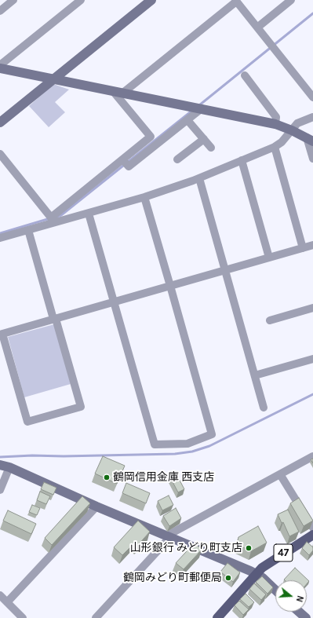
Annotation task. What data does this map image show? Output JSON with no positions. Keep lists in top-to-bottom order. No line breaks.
{"streets":{"main road":["47"]},"places":["鶴岡信用金庫 西支店","山形銀行 みどり町支店","鶴岡みどり町郵便局"],"north":"right"}
